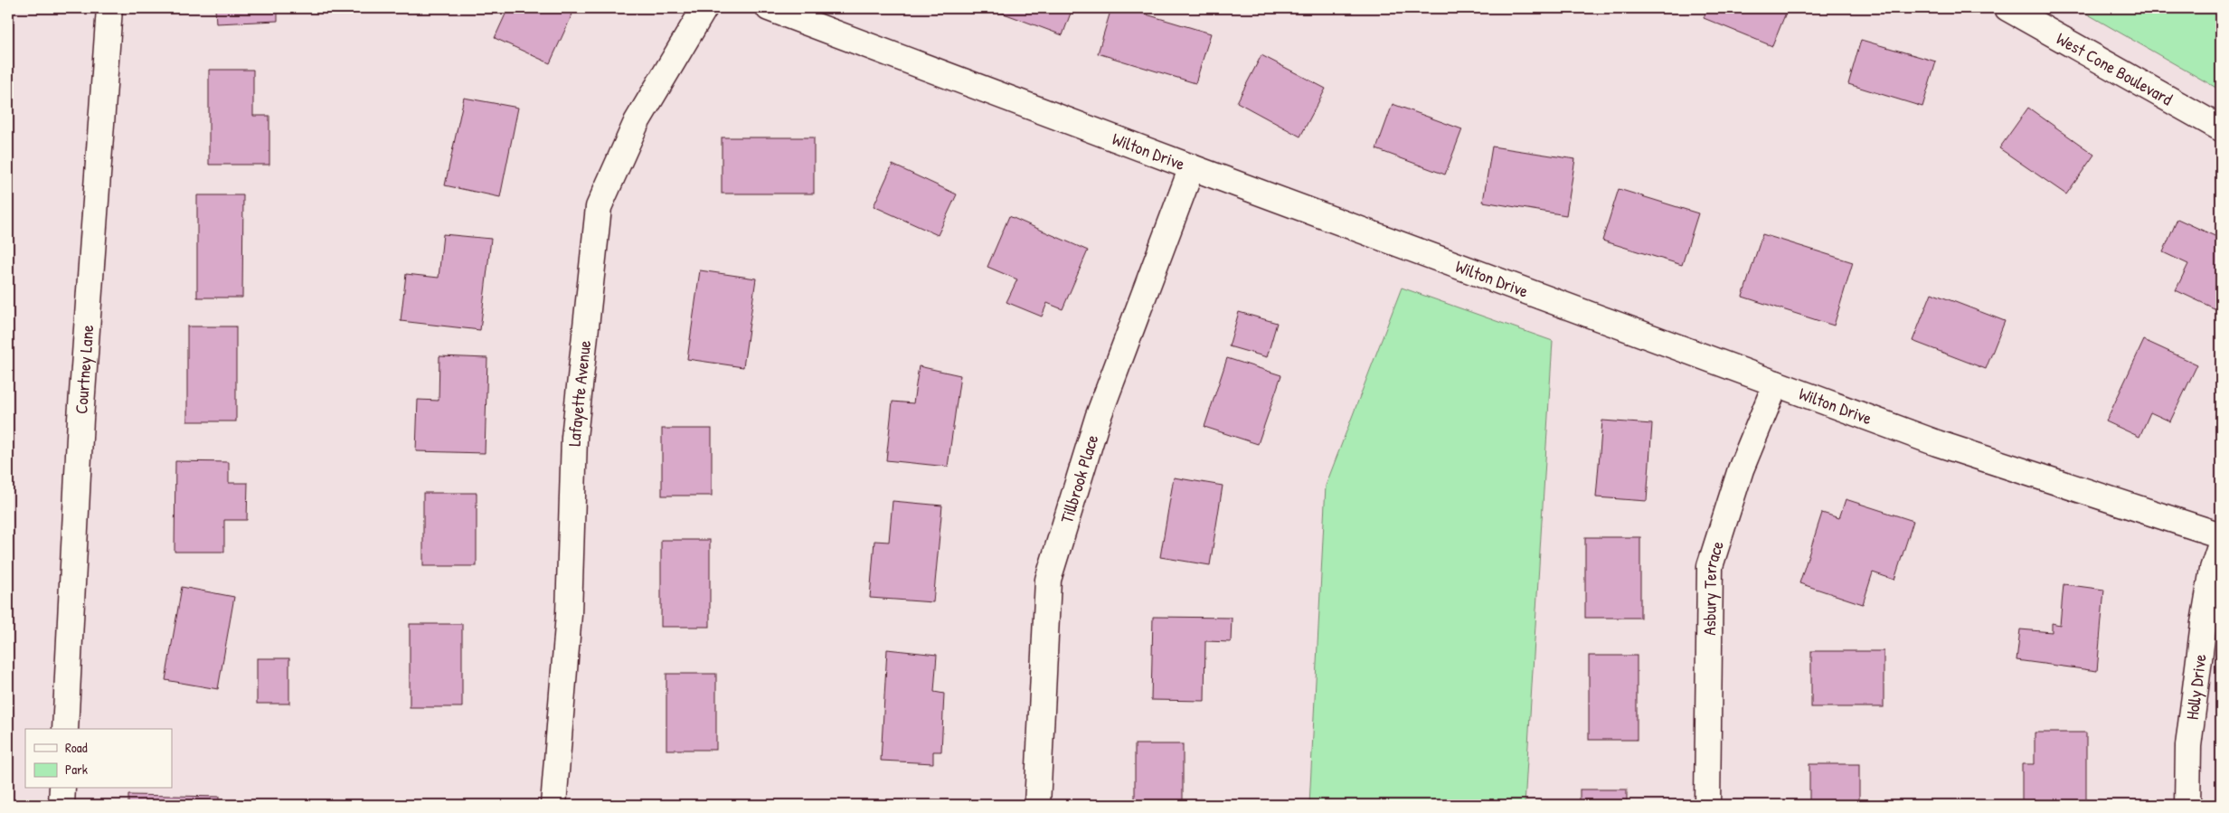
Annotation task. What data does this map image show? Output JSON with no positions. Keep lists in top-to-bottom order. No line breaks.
{"streets":{"street":["West Cone Boulevard","Wilton Drive","Courtney Lane","Lafayette Avenue","Tillbrook Place","Asbury Terrace","Holly Drive"]},"crossings":[["Wilton Drive","Tillbrook Place"],["Wilton Drive","Asbury Terrace"]],"legend":["Road","Park"]}
